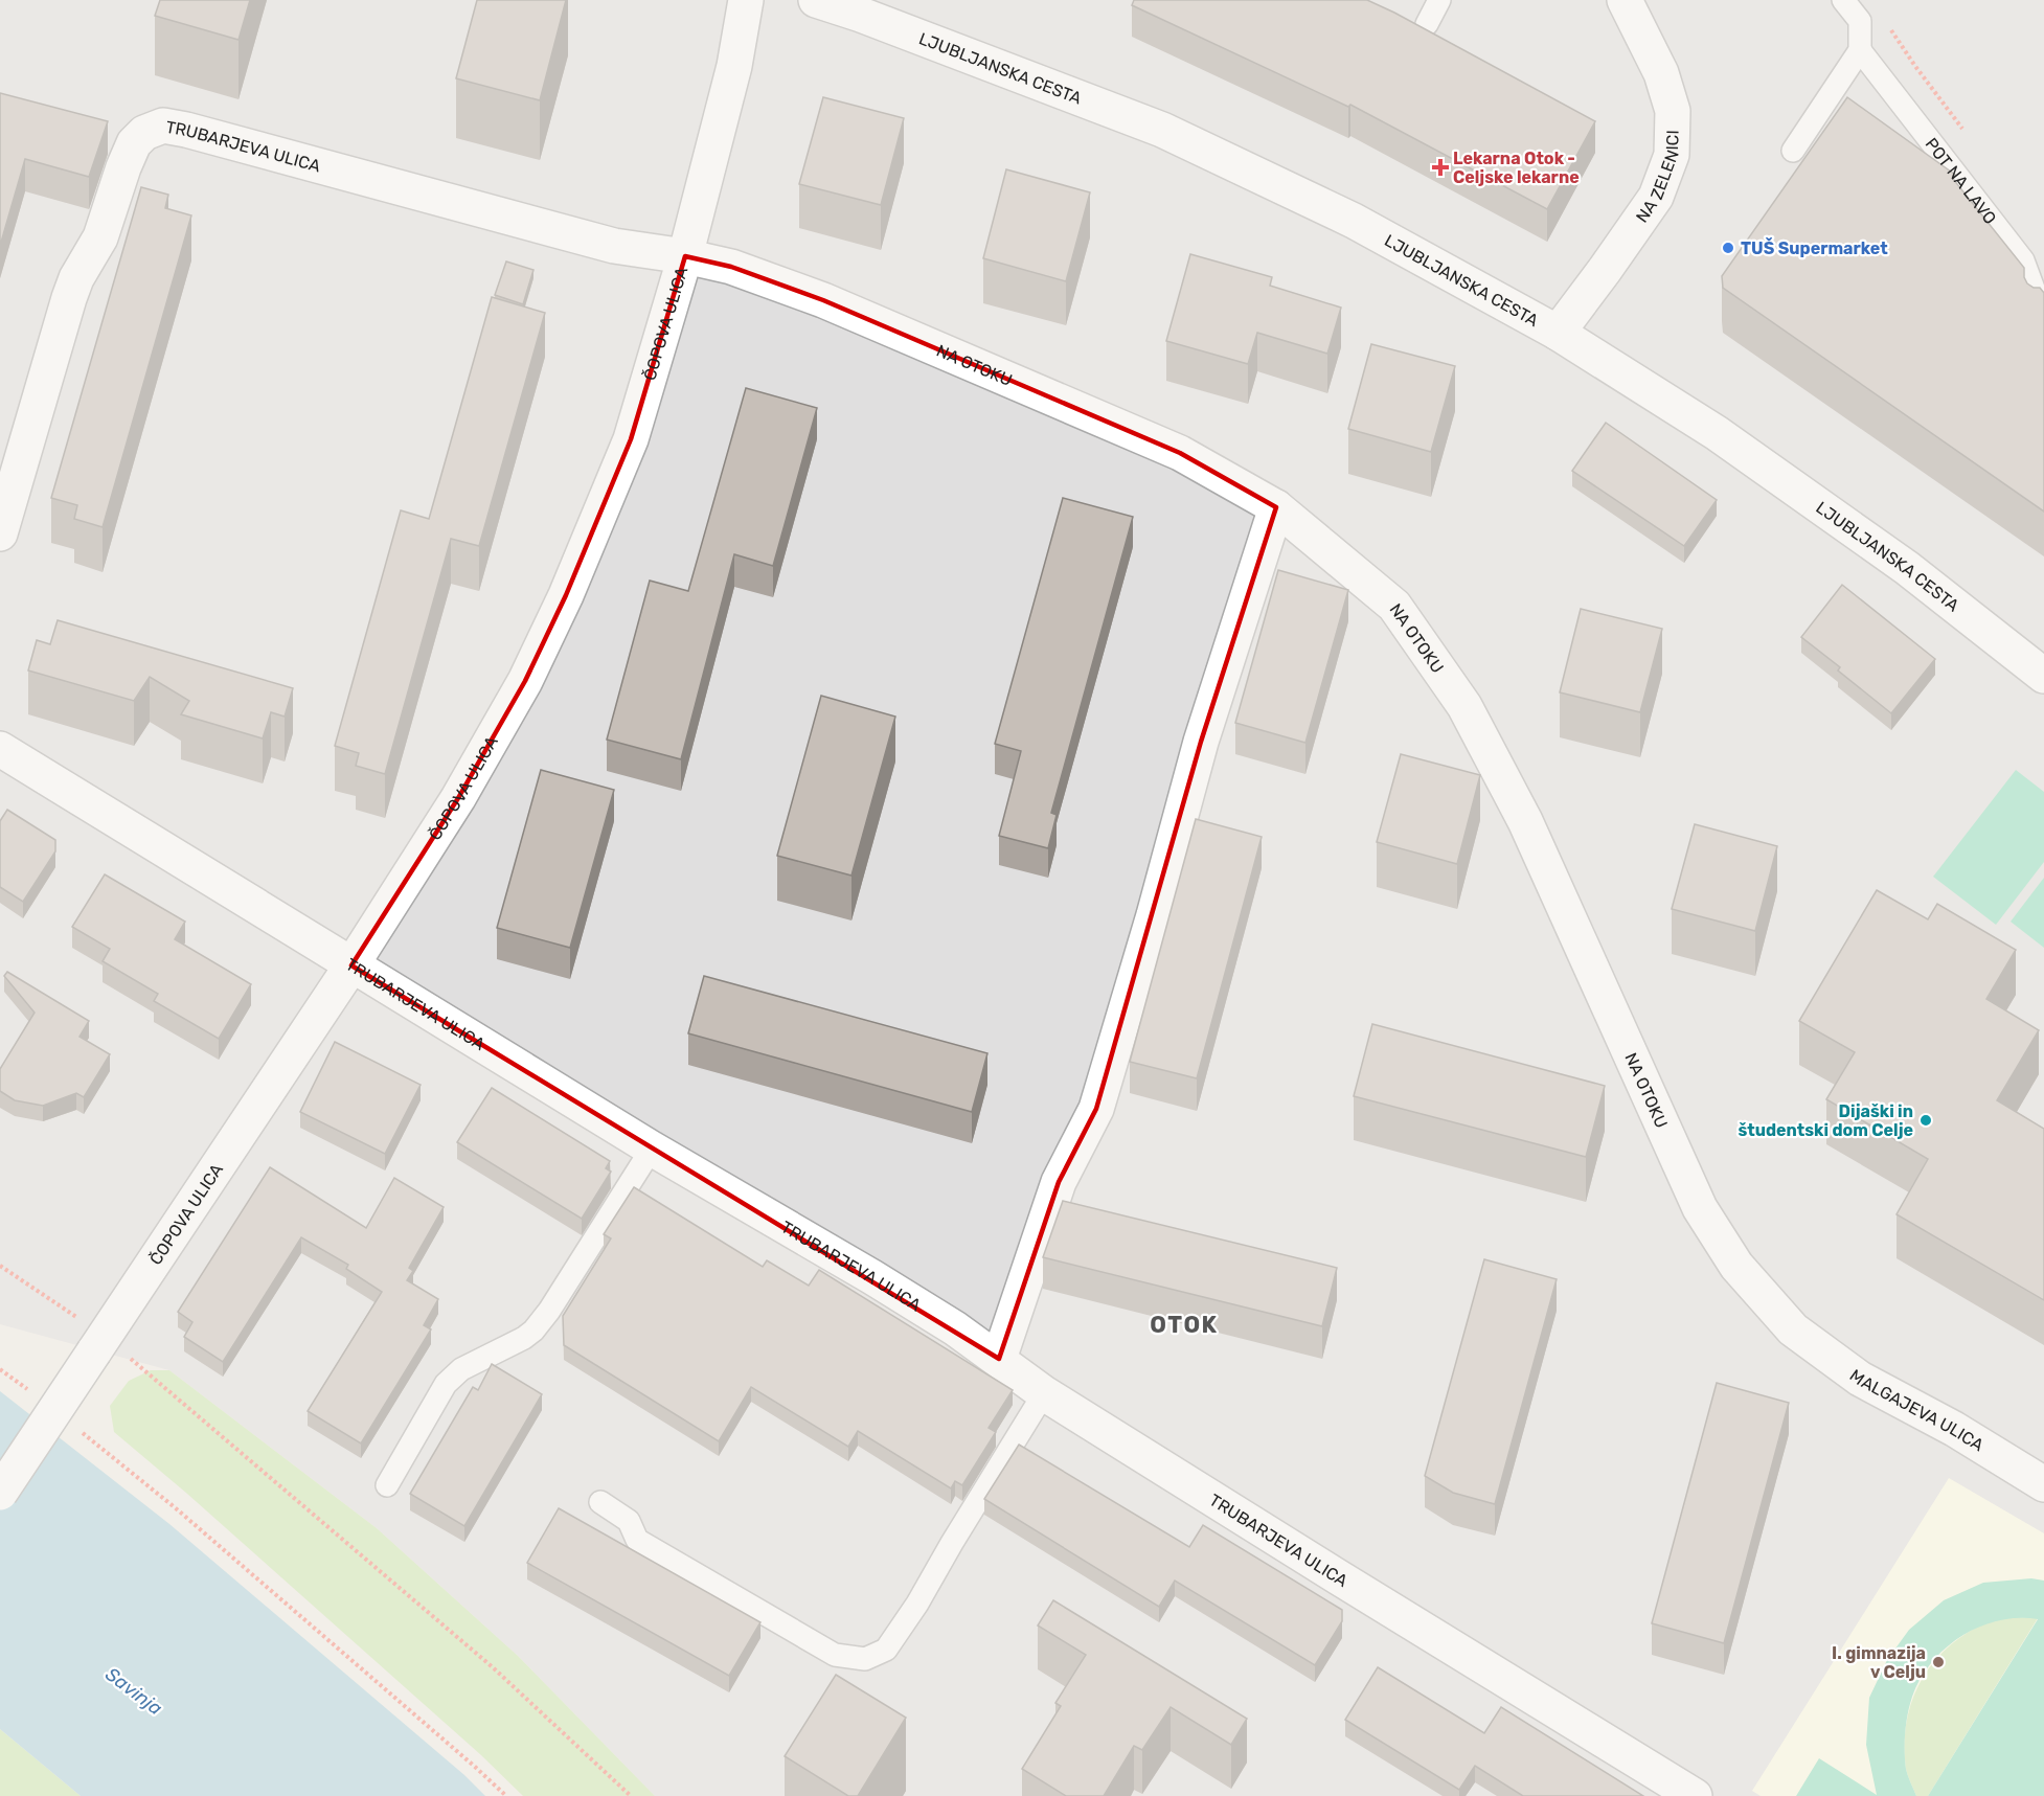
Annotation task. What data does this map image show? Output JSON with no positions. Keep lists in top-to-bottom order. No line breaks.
{"streets":{"street":["LJUBLJANSKA CESTA","TRUBARJEVA ULICA","NA ZELENICI","ČOPOVA ULICA","NA OTOKU","MALGAJEVA ULICA"],"lane":["POT NA LAVO"]},"crossings":[["LJUBLJANSKA CESTA","NA ZELENICI"],["TRUBARJEVA ULICA","ČOPOVA ULICA"],["TRUBARJEVA ULICA","NA OTOKU"],["NA OTOKU","MALGAJEVA ULICA"]],"districts":["OTOK"],"water":["Savinja"],"places":{"health":["Lekarna Otok - Celjske lekarne"],"other":["TUŠ Supermarket","Dijaški in študentski dom Celje","I. gimnazija v Celju"]}}
